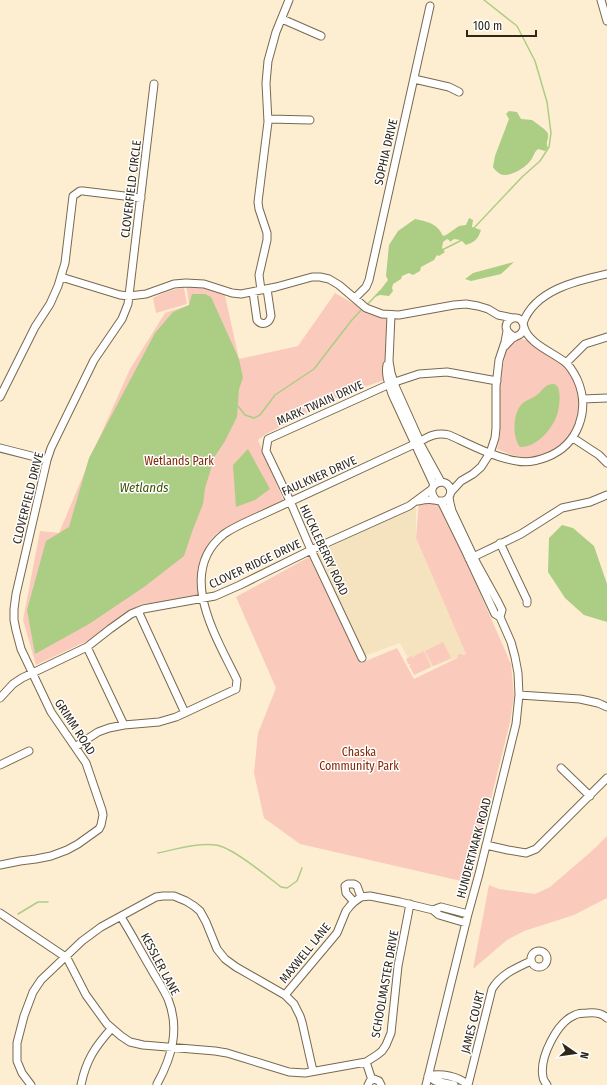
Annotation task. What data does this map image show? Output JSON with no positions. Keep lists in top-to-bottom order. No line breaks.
{"streets":{"street":["SOPHIA DRIVE","CLOVERFIELD CIRCLE","MARK TWAIN DRIVE","FAULKNER DRIVE","CLOVERFIELD DRIVE","HUCKLEBERRY ROAD","CLOVER RIDGE DRIVE","GRIMM ROAD","HUNDERTMARK ROAD","MAXWELL LANE","KESSLER LANE","SCHOOLMASTER DRIVE","JAMES COURT"]},"crossings":[["CLOVERFIELD CIRCLE","CLOVERFIELD DRIVE"],["MARK TWAIN DRIVE","FAULKNER DRIVE"],["MARK TWAIN DRIVE","HUCKLEBERRY ROAD"],["FAULKNER DRIVE","HUCKLEBERRY ROAD"],["FAULKNER DRIVE","CLOVER RIDGE DRIVE"],["CLOVERFIELD DRIVE","CLOVER RIDGE DRIVE"],["CLOVERFIELD DRIVE","GRIMM ROAD"],["HUCKLEBERRY ROAD","CLOVER RIDGE DRIVE"],["CLOVER RIDGE DRIVE","GRIMM ROAD"],["KESSLER LANE","SCHOOLMASTER DRIVE"]],"water":["Wetlands"],"parks":["Wetlands Park","Chaska Community Park"],"scale_bar":"100 m","north":"right"}
